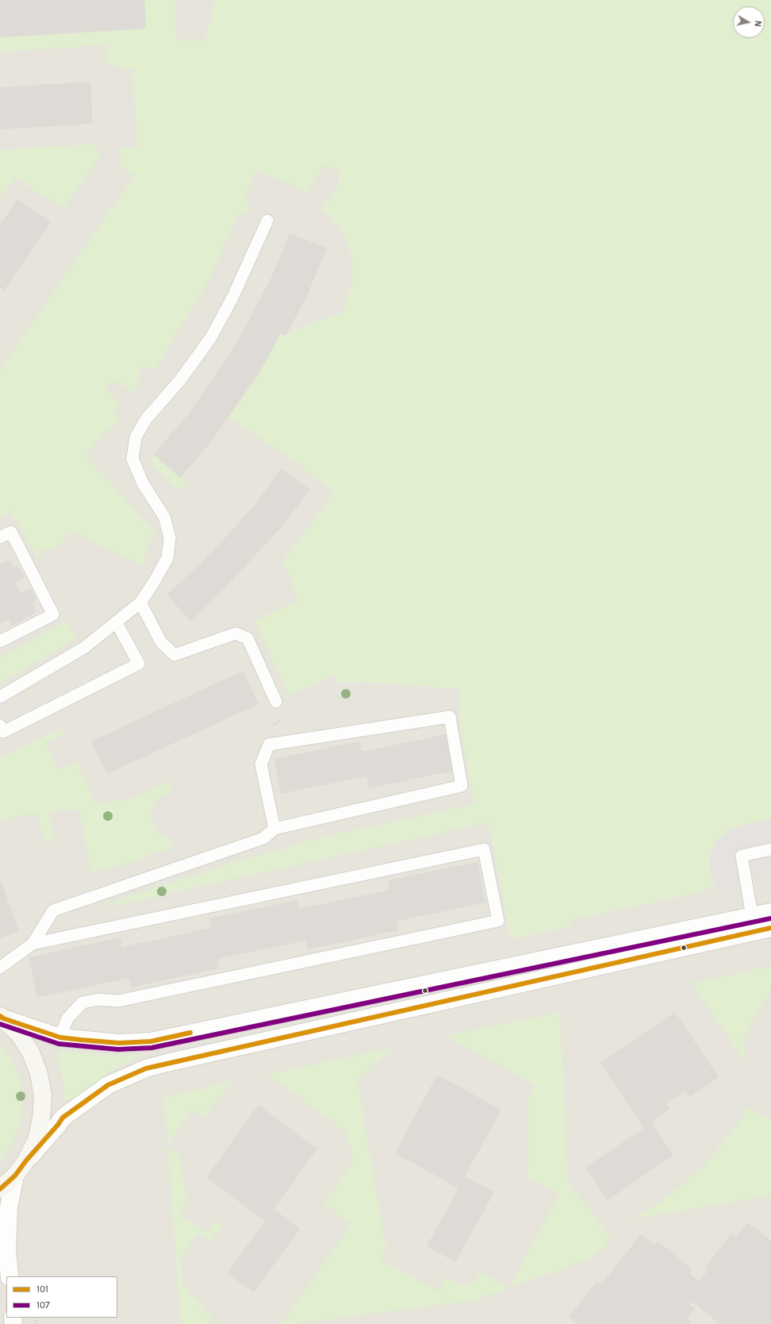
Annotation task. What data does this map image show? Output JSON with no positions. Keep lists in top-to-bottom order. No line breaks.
{"lines":["transit line 107","transit line 101"],"legend":["101","107"],"north":"right"}
